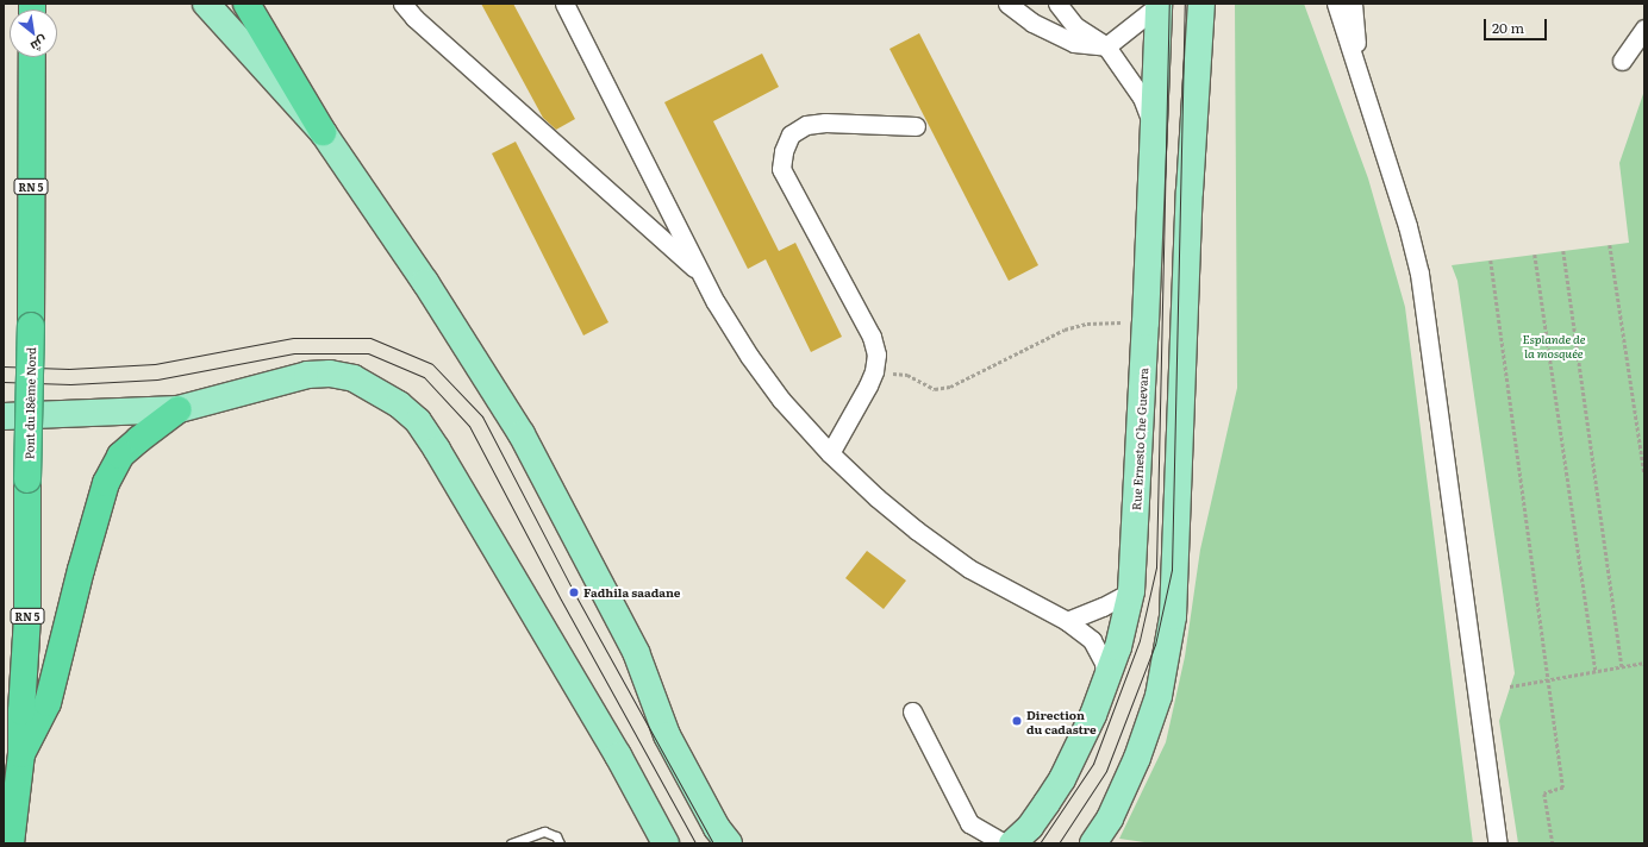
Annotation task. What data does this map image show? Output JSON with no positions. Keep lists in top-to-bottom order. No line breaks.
{"streets":{"highway":["RN 5","Pont du 18ème Nord"],"main road":["Rue Ernesto Che Guevara"]},"crossings":[["RN 5","Pont du 18ème Nord"]],"parks":["Esplande de la mosquée"],"places":["Fadhila saadane","Direction du cadastre"],"scale_bar":"20 m","north":"bottom right"}
